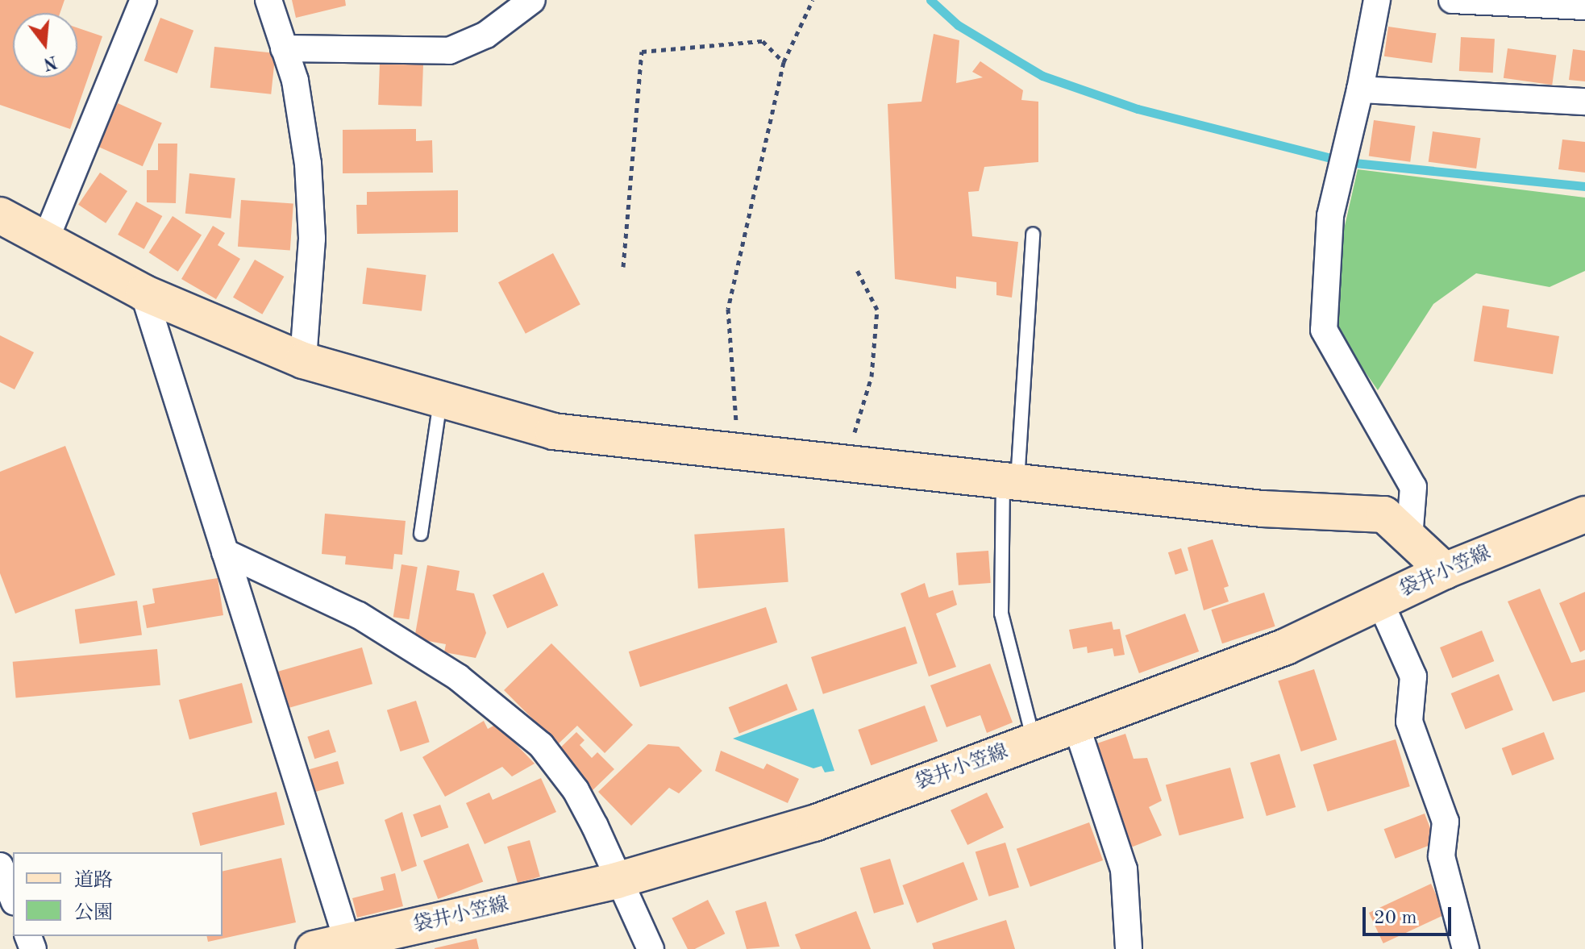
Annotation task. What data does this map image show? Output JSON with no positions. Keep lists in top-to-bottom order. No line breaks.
{"streets":{"street":["袋井小笠線"]},"legend":["道路","公園"],"scale_bar":"20 m","north":"bottom"}
